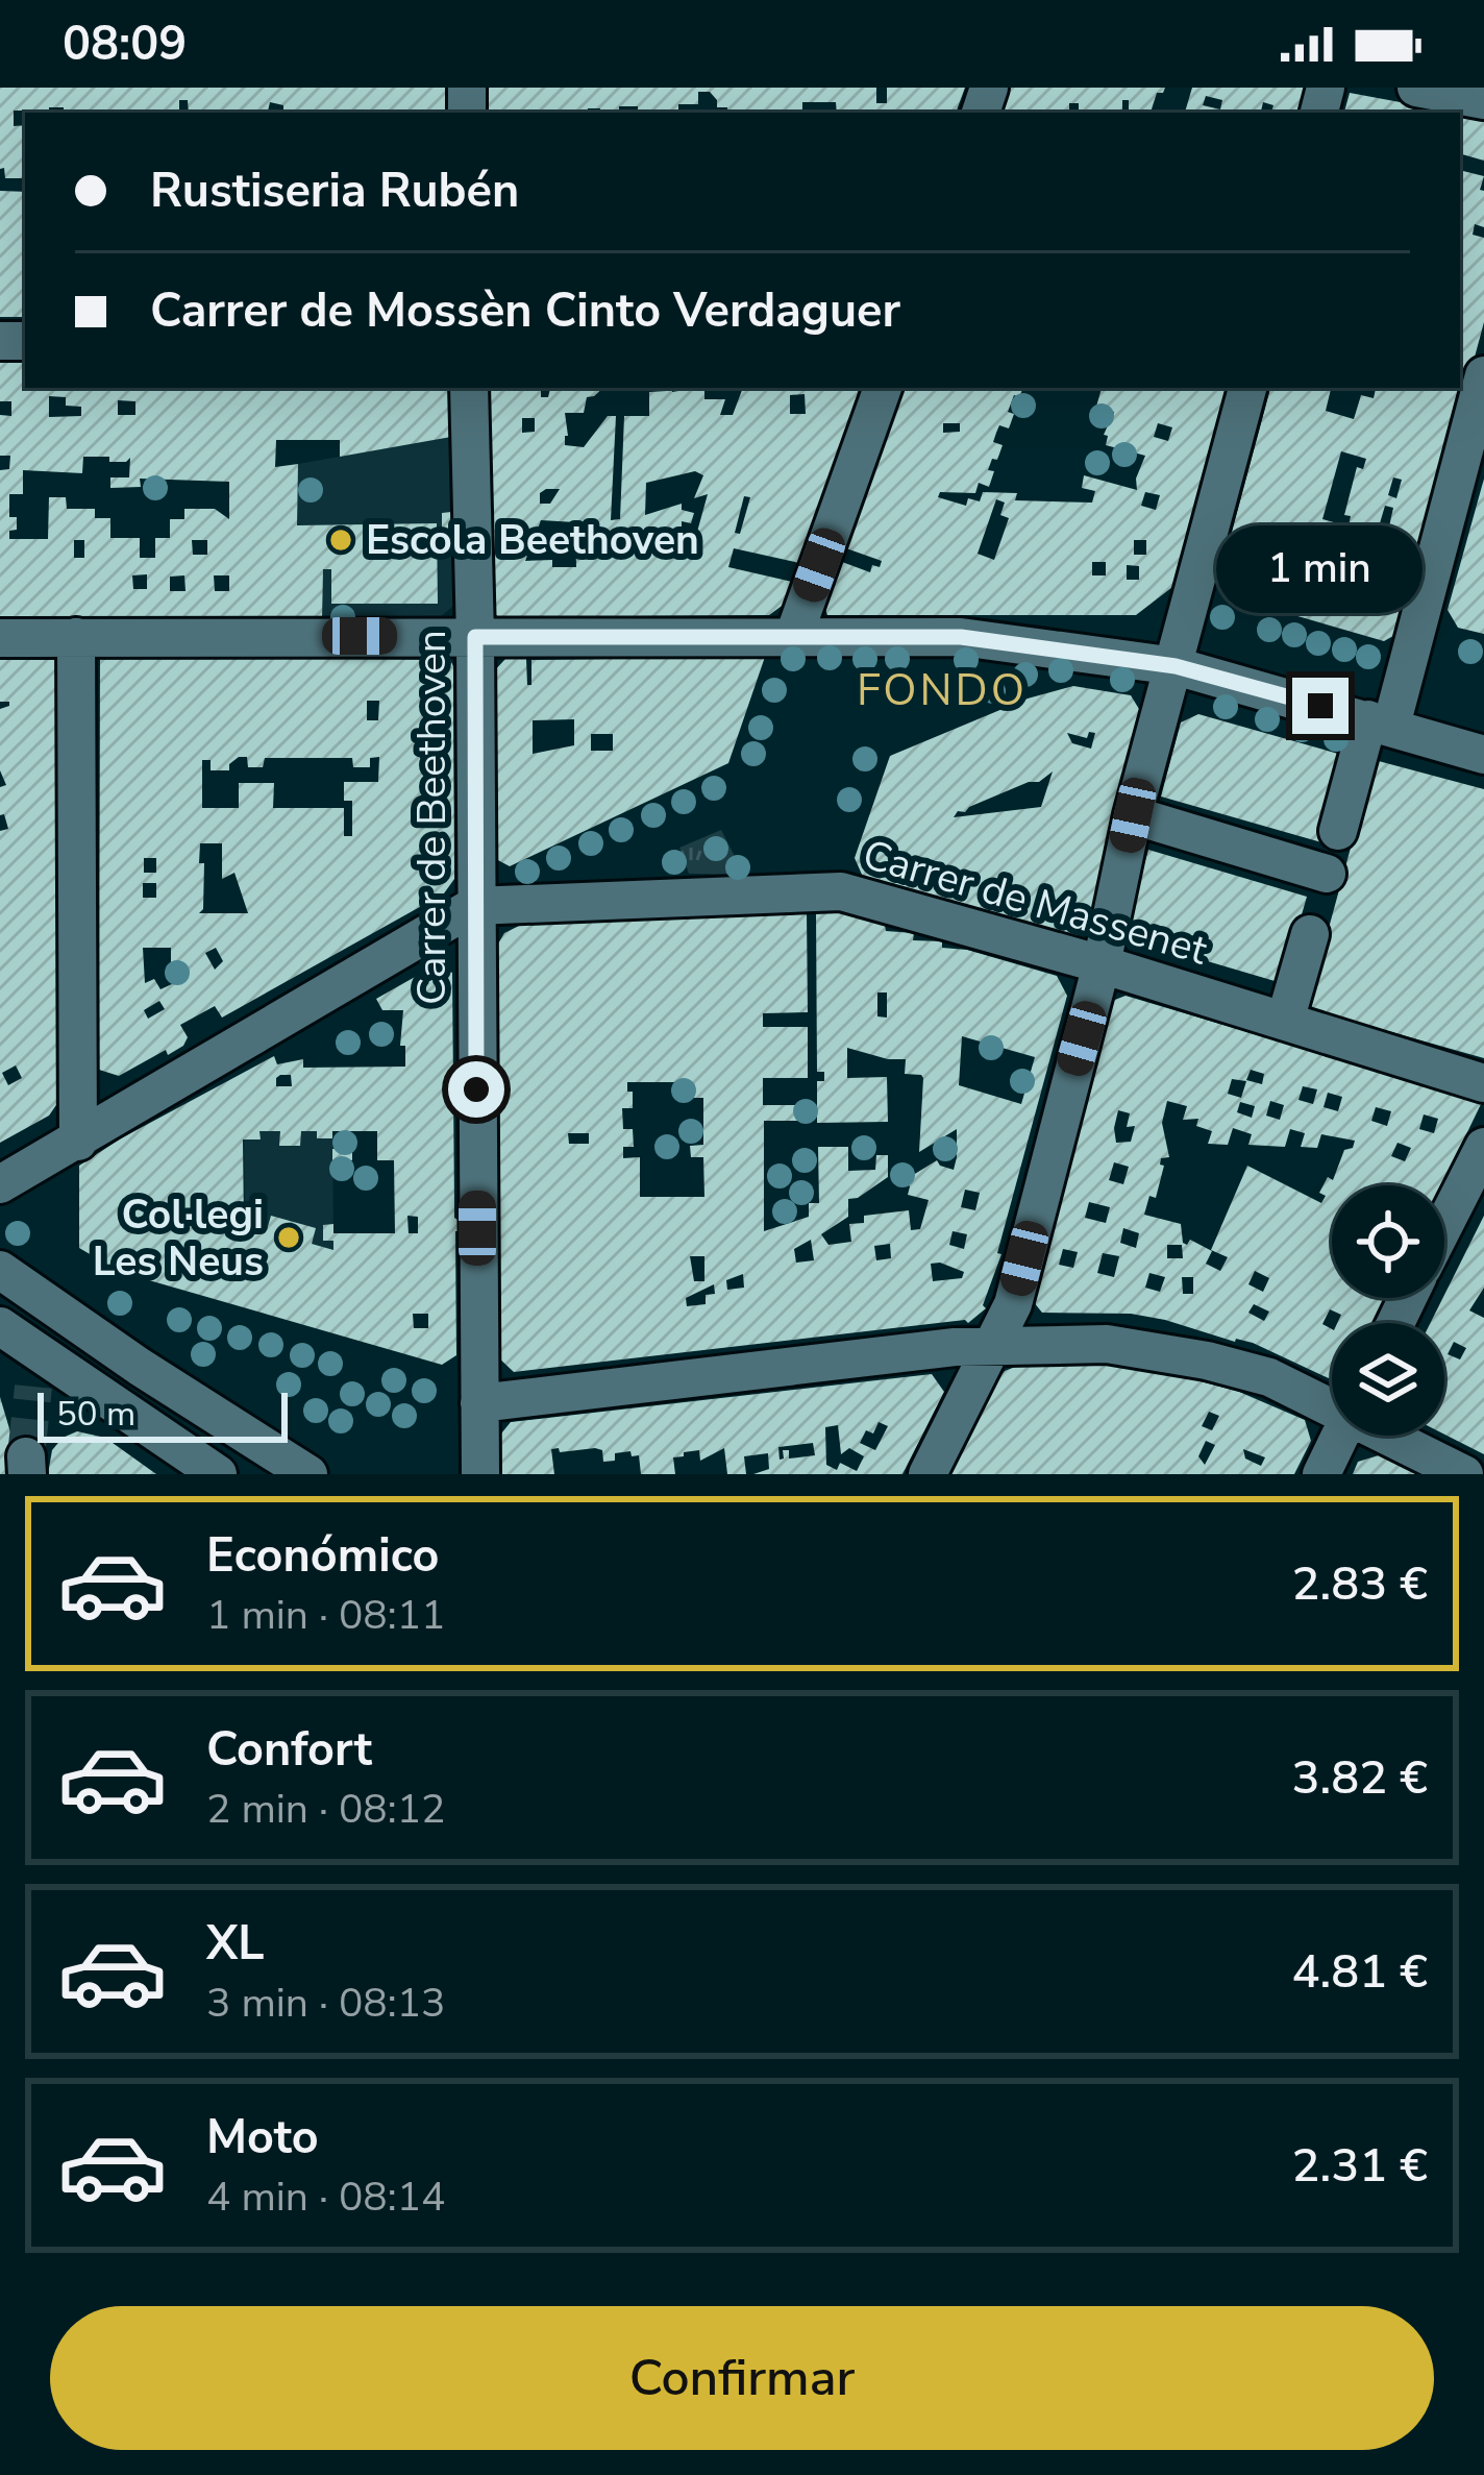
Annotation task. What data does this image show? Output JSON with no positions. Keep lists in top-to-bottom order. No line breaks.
{"streets":{"street":["Carrer de Beethoven","Carrer de Massenet"]},"crossings":[["Carrer de Beethoven","Carrer de Massenet"]],"districts":["FONDO"],"places":["Escola Beethoven","Col·legi Les Neus"],"scale_bar":"50 m","page":{"status":"08:09","banner":["Rustiseria Rubén","Carrer de Mossèn Cinto Verdaguer"],"bubble":"1 min","scale":"50 m","list":[{"name":"Económico","note":"1 min · 08:11","value":"2.83 €"},{"name":"Confort","note":"2 min · 08:12","value":"3.82 €"},{"name":"XL","note":"3 min · 08:13","value":"4.81 €"},{"name":"Moto","note":"4 min · 08:14","value":"2.31 €"}],"buttons":"Confirmar"}}
